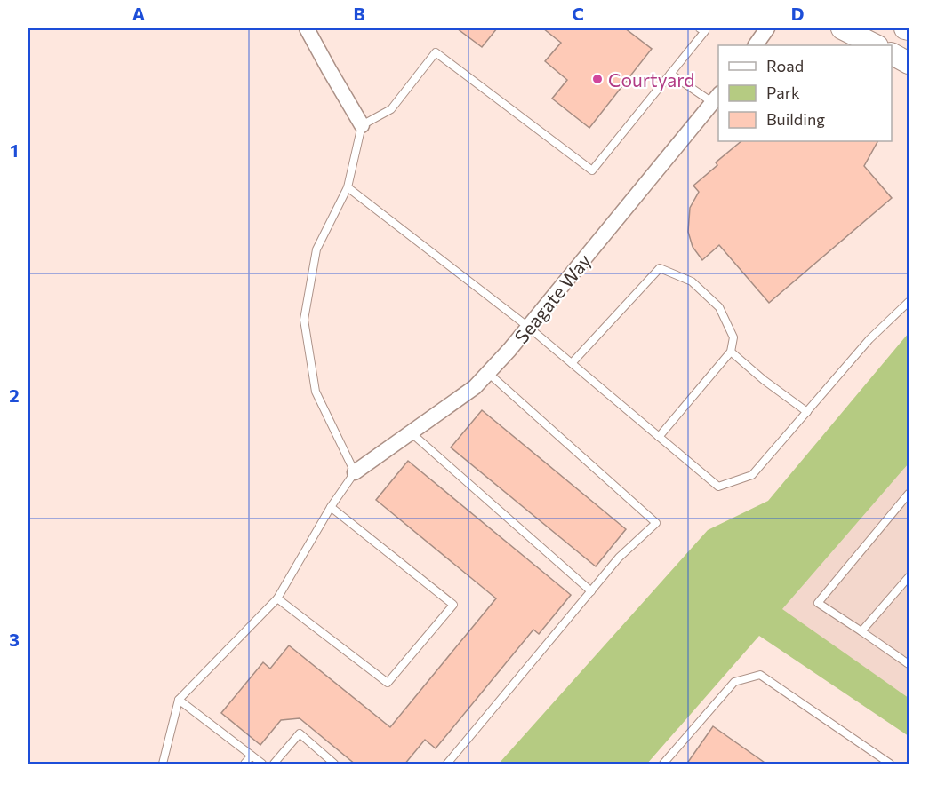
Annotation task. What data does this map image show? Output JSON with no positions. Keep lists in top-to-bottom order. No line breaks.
{"streets":{"street":["Seagate Way"]},"places":["Courtyard"],"legend":["Road","Park","Building"],"grid":{"columns":["A","B","C","D"],"rows":["1","2","3"]}}
